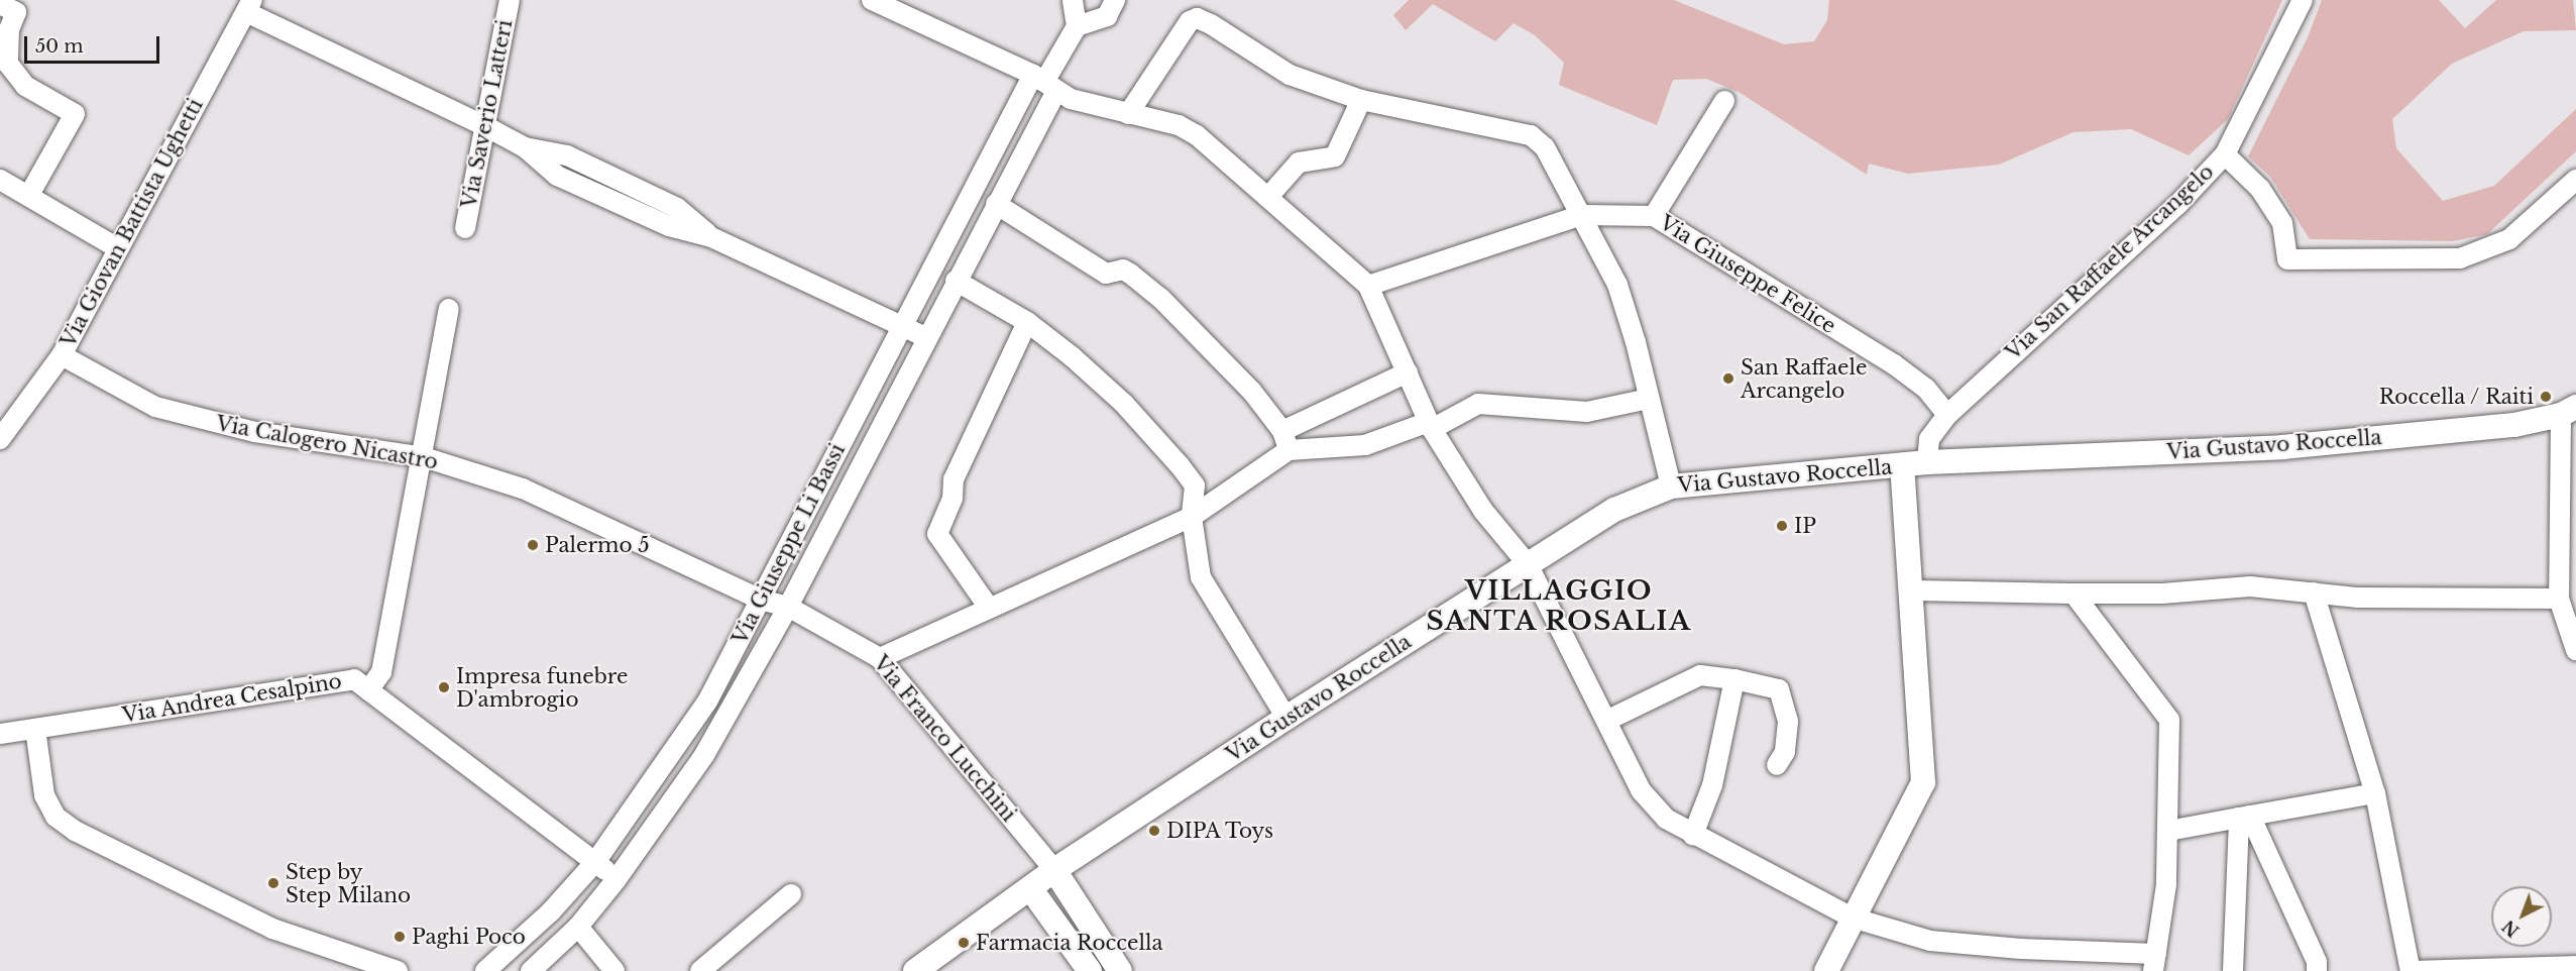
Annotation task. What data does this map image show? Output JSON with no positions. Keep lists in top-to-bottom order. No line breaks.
{"streets":{"street":["Via Saverio Latteri","Via Giovan Battista Ughetti","Via San Raffaele Arcangelo","Via Giuseppe Felice","Via Calogero Nicastro","Via Gustavo Roccella","Via Giuseppe Li Bassi","Via Andrea Cesalpino","Via Franco Lucchini"]},"crossings":[["Via Giovan Battista Ughetti","Via Calogero Nicastro"],["Via San Raffaele Arcangelo","Via Giuseppe Felice"],["Via Calogero Nicastro","Via Giuseppe Li Bassi"],["Via Calogero Nicastro","Via Franco Lucchini"],["Via Gustavo Roccella","Via Franco Lucchini"],["Via Giuseppe Li Bassi","Via Andrea Cesalpino"],["Via Giuseppe Li Bassi","Via Franco Lucchini"]],"districts":["VILLAGGIO SANTA ROSALIA"],"places":["San Raffaele Arcangelo","Roccella / Raiti","IP","Palermo 5","Impresa funebre D'ambrogio","DIPA Toys","Step by Step Milano","Paghi Poco","Farmacia Roccella"],"scale_bar":"50 m","north":"bottom left"}
